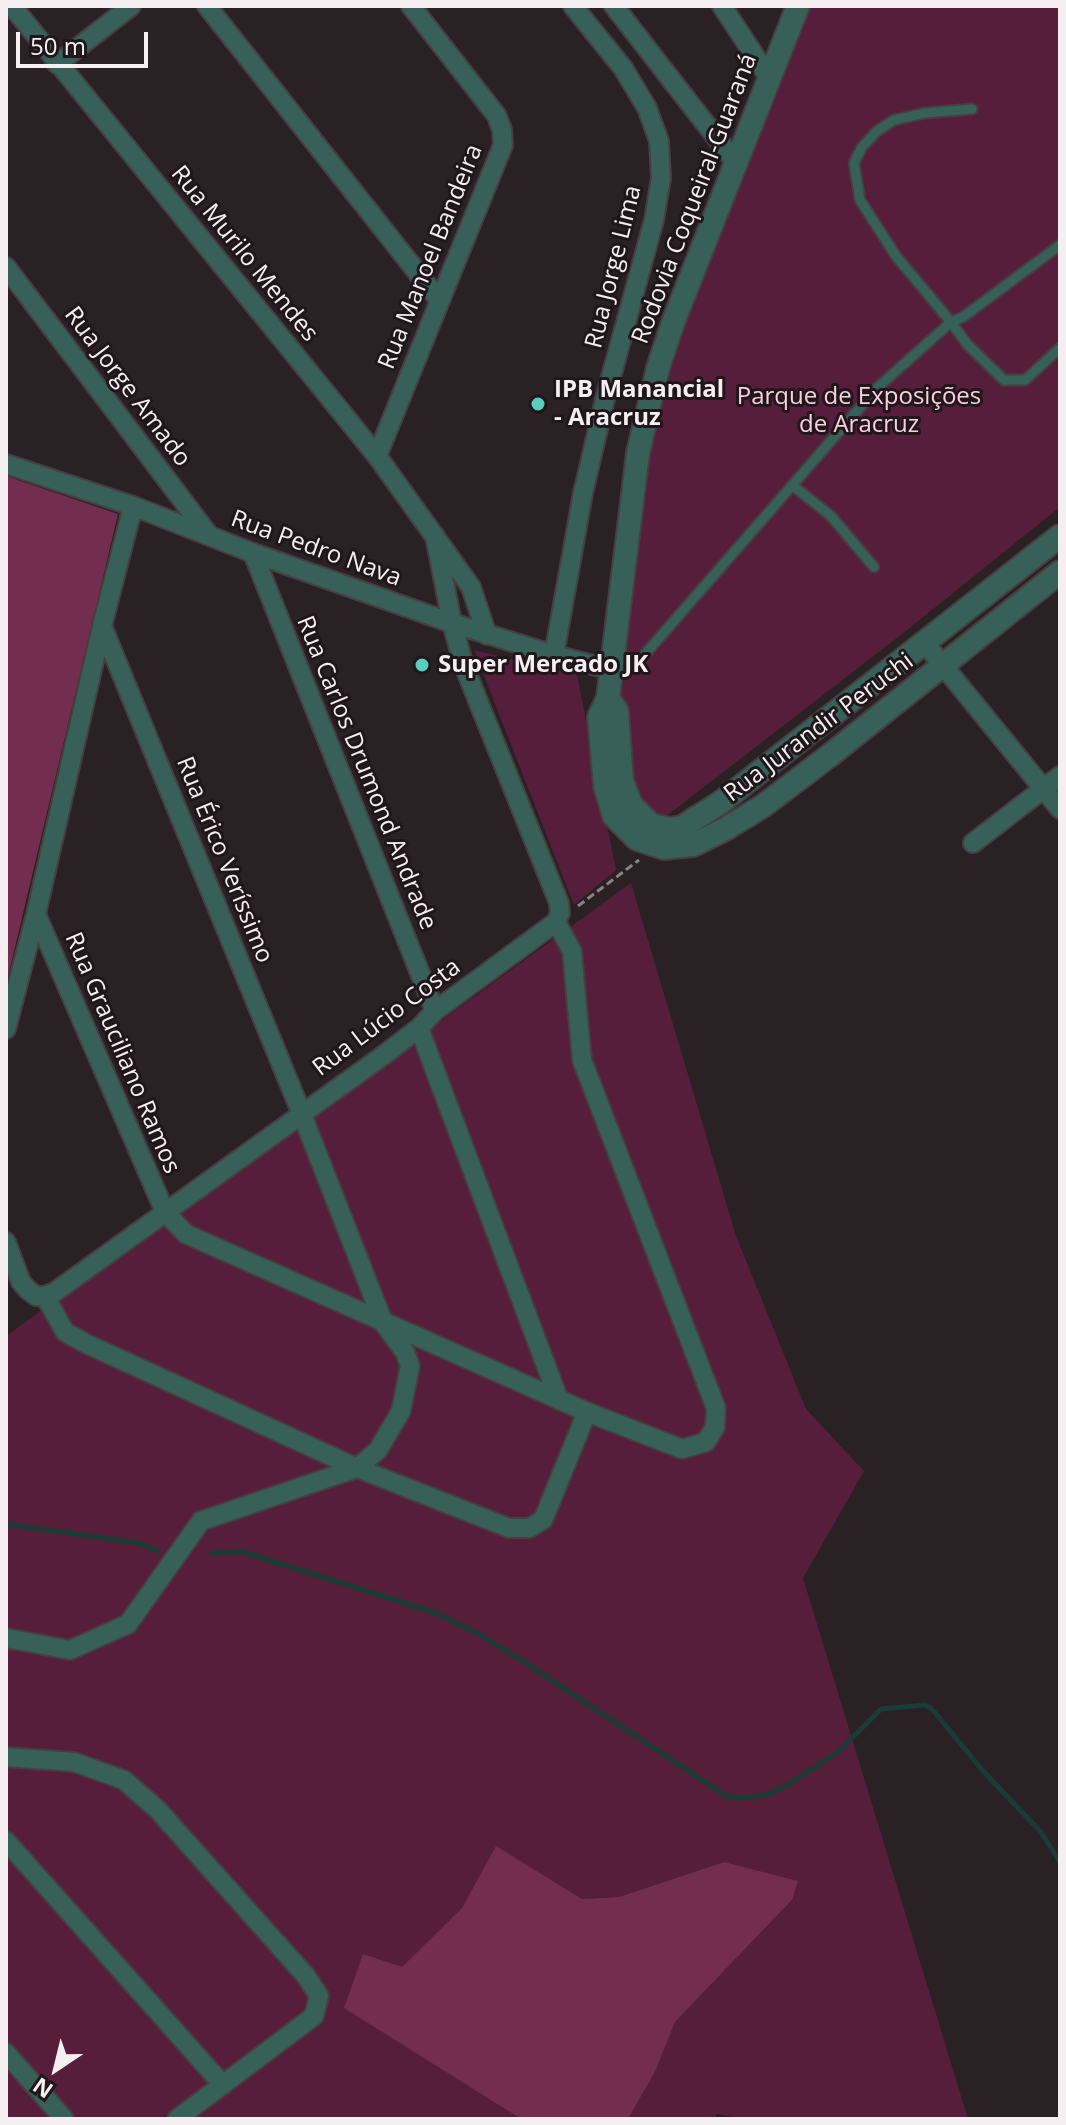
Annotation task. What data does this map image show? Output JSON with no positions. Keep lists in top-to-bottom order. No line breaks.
{"streets":{"street":["Rodovia Coqueiral-Guaraná","Rua Murilo Mendes","Rua Manoel Bandeira","Rua Jorge Lima","Rua Jorge Amado","Rua Pedro Nava","Rua Jurandir Peruchi","Rua Carlos Drumond Andrade","Rua Érico Veríssimo","Rua Lúcio Costa","Rua Grauciliano Ramos"]},"crossings":[["Rodovia Coqueiral-Guaraná","Rua Pedro Nava"],["Rodovia Coqueiral-Guaraná","Rua Jurandir Peruchi"],["Rua Murilo Mendes","Rua Manoel Bandeira"],["Rua Murilo Mendes","Rua Pedro Nava"],["Rua Jorge Lima","Rua Pedro Nava"],["Rua Jorge Amado","Rua Pedro Nava"],["Rua Pedro Nava","Rua Carlos Drumond Andrade"],["Rua Carlos Drumond Andrade","Rua Lúcio Costa"],["Rua Érico Veríssimo","Rua Lúcio Costa"],["Rua Lúcio Costa","Rua Grauciliano Ramos"]],"parks":["Parque de Exposições de Aracruz"],"places":["IPB Manancial - Aracruz","Super Mercado JK"],"scale_bar":"50 m","north":"bottom left"}
